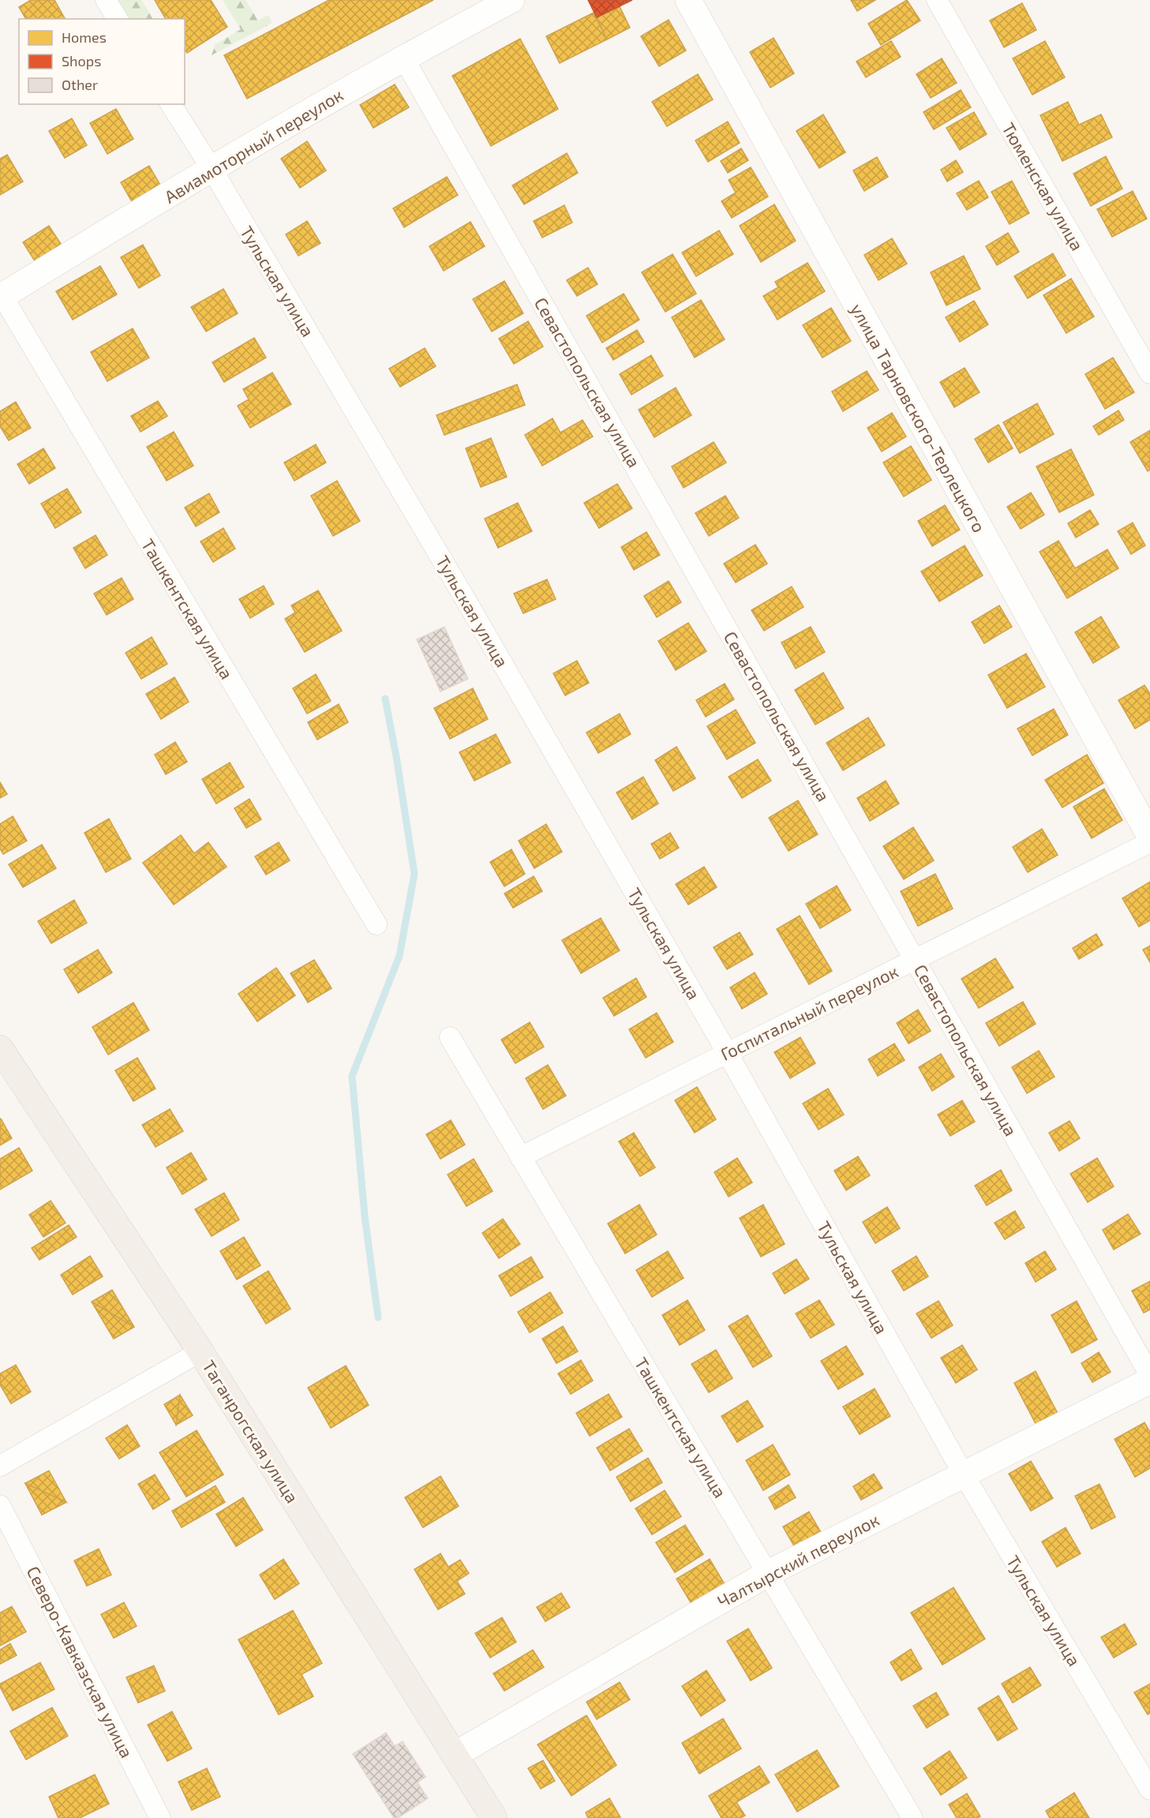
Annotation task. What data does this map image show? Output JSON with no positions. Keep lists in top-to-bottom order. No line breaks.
{"streets":{"main road":["Таганрогская улица"],"street":["Авиамоторный переулок","Тюменская улица","Тульская улица","Севастопольская улица","улица Тарновского-Терлецкого","Ташкентская улица","Госпитальный переулок","Чалтырский переулок","Северо-Кавказская улица"]},"crossings":[["Авиамоторный переулок","Тульская улица"],["Авиамоторный переулок","Севастопольская улица"],["Авиамоторный переулок","Ташкентская улица"],["Тульская улица","Госпитальный переулок"],["Тульская улица","Чалтырский переулок"],["Севастопольская улица","Госпитальный переулок"],["Ташкентская улица","Госпитальный переулок"],["Ташкентская улица","Чалтырский переулок"],["Таганрогская улица","Чалтырский переулок"]],"legend":["Homes","Shops","Other"]}
